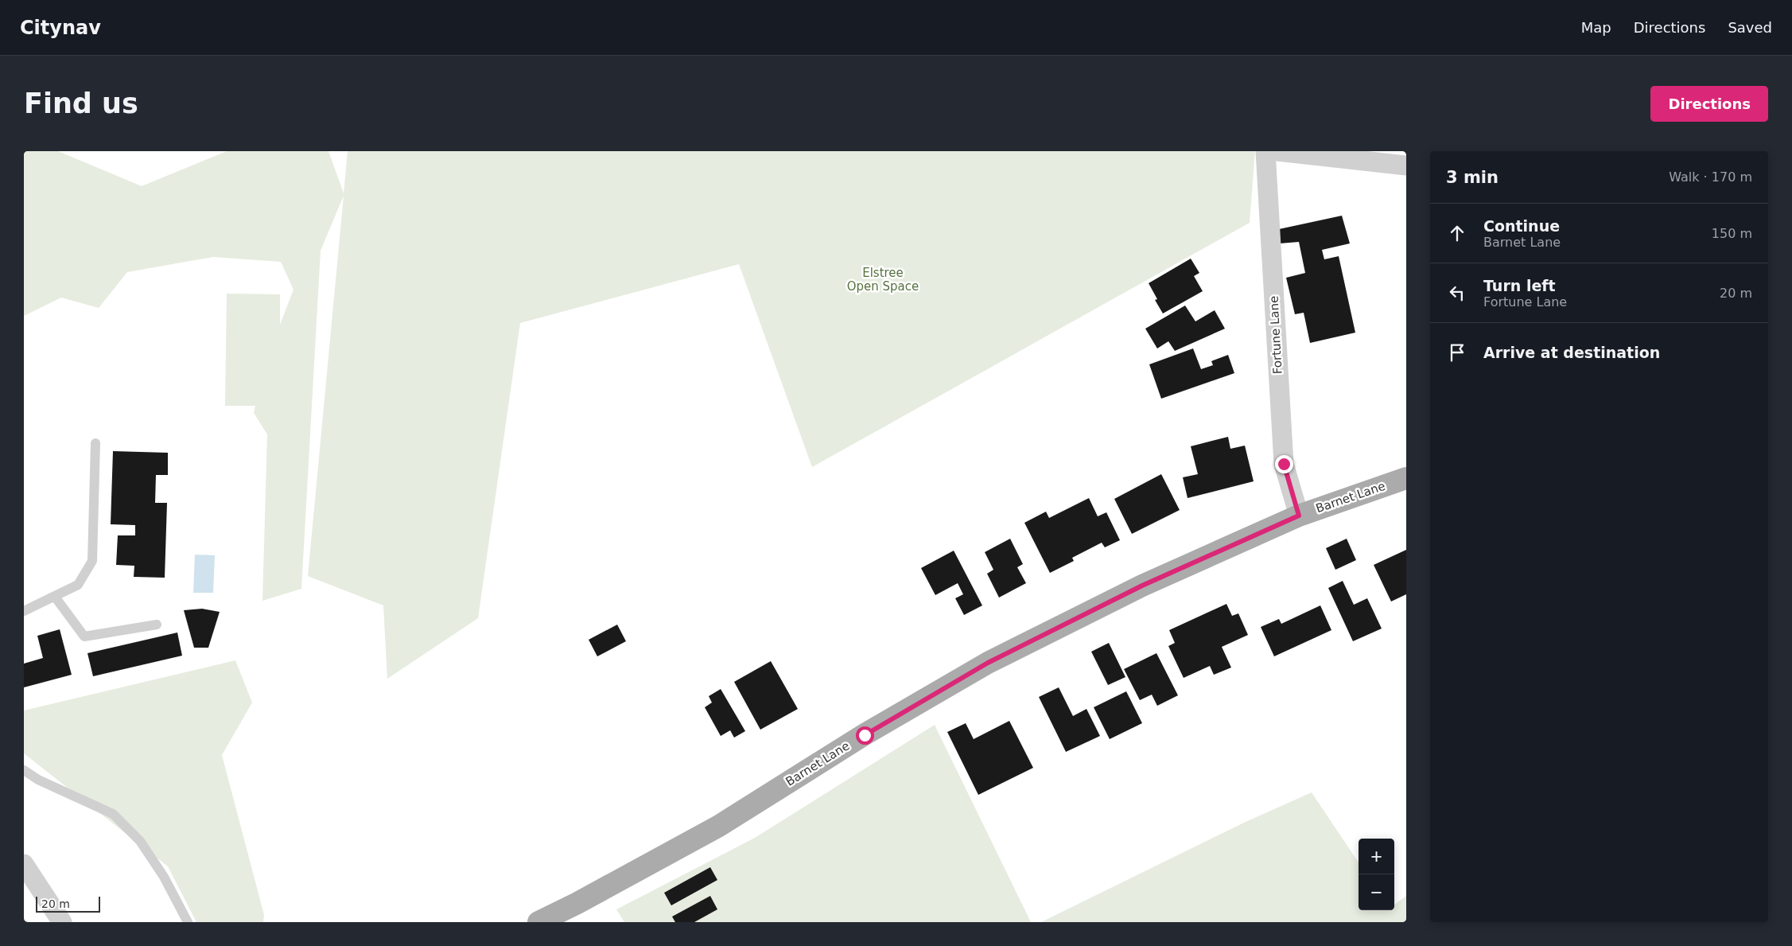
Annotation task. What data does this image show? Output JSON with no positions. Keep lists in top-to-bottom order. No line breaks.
{"streets":{"main road":["Barnet Lane"],"street":["Fortune Lane"]},"crossings":[["Fortune Lane","Barnet Lane"]],"parks":["Elstree Open Space"],"scale_bar":"20 m","page":{"header":"Citynav","nav":["Map","Directions","Saved"],"buttons":"Directions","title":"Find us","heading":["3 min","Walk · 170 m"],"list":[["Continue","Barnet Lane","150 m"],["Turn left","Fortune Lane","20 m"],"Arrive at destination"],"map_buttons":["+","−"],"scale":"20 m"}}
